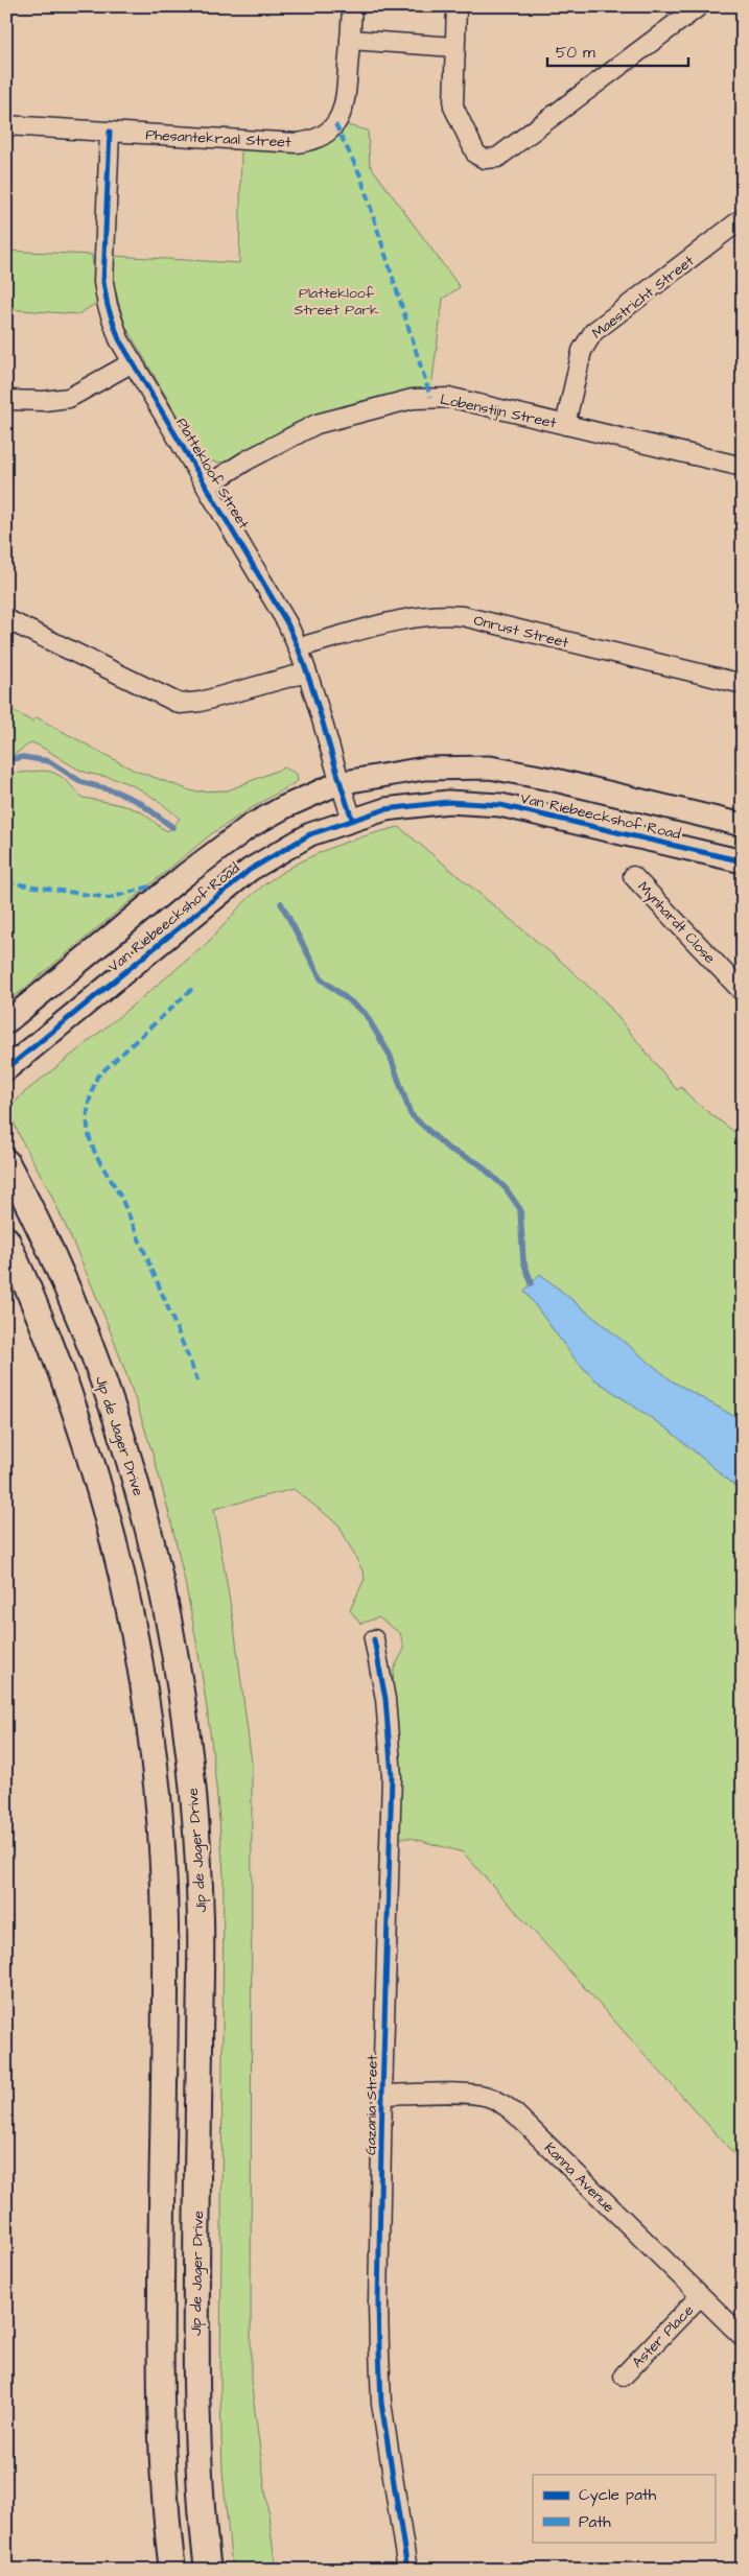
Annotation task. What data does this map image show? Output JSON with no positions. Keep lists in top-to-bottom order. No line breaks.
{"streets":{"main road":["Jip de Jager Drive"],"street":["Phesantekraal Street","Maestricht Street","Lobenstijn Street","Plattekloof Street","Onrust Street","Van Riebeeckshof Road","Mynhardt Close","Gazania Street","Kanna Avenue","Aster Place"]},"crossings":[["Phesantekraal Street","Plattekloof Street"],["Maestricht Street","Lobenstijn Street"],["Lobenstijn Street","Plattekloof Street"],["Plattekloof Street","Onrust Street"],["Plattekloof Street","Van Riebeeckshof Road"],["Gazania Street","Kanna Avenue"],["Kanna Avenue","Aster Place"]],"parks":["Plattekloof Street Park"],"legend":["Cycle path","Path"],"scale_bar":"50 m"}
